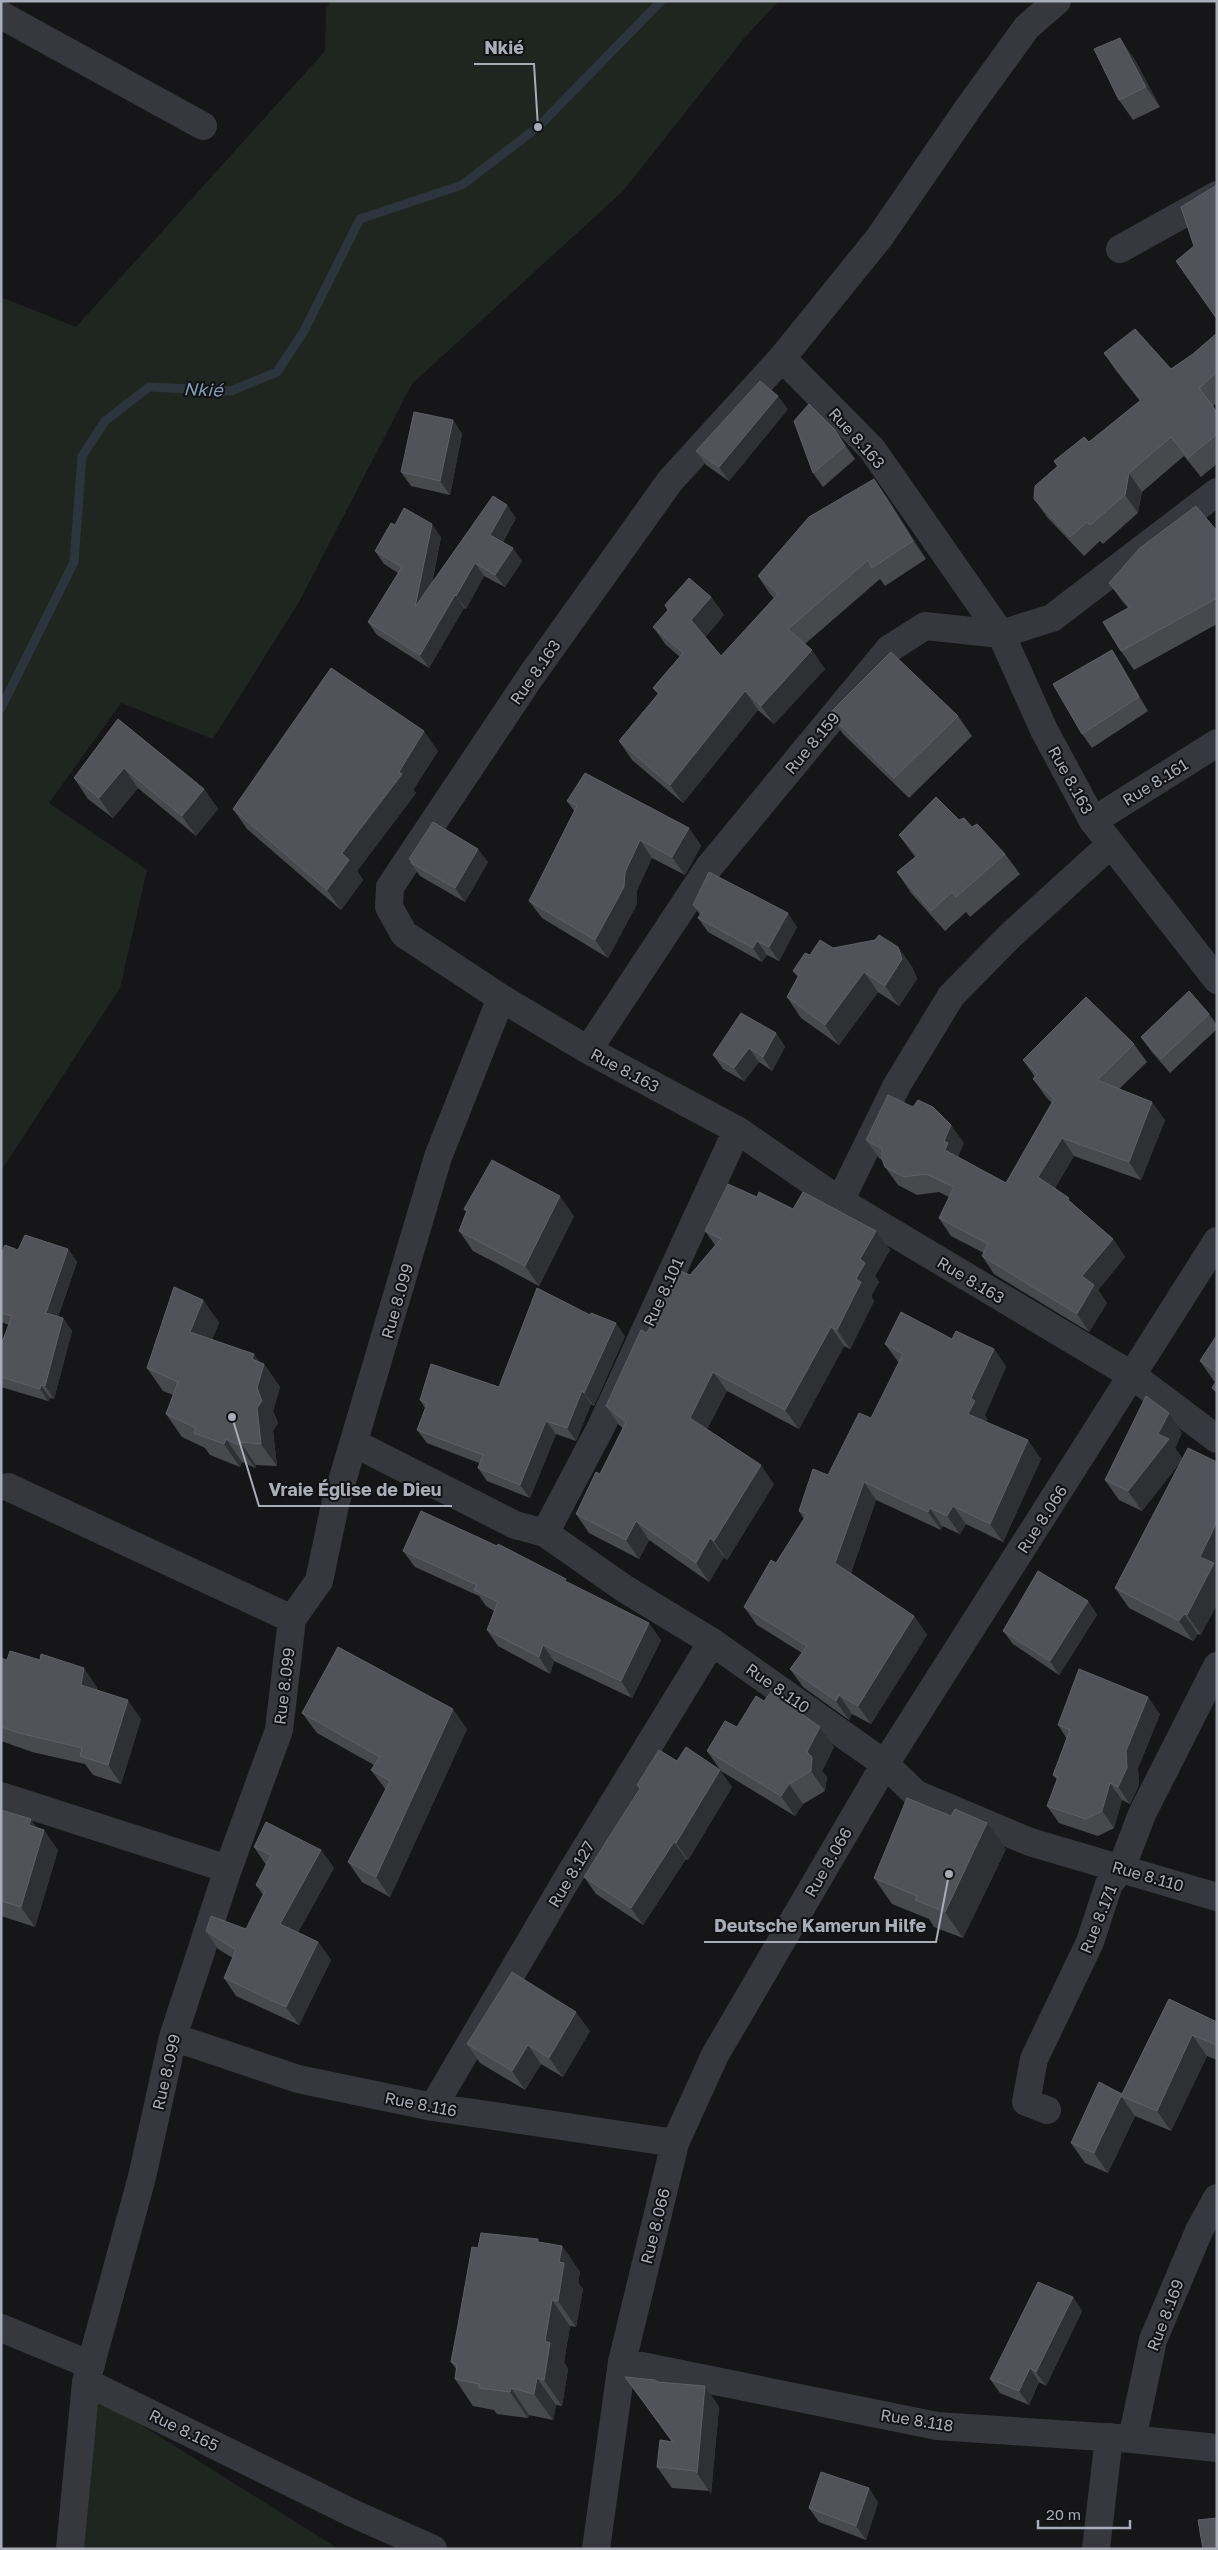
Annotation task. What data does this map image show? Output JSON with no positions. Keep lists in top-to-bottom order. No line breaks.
{"streets":{"street":["Rue 8.163","Rue 8.159","Rue 8.161","Rue 8.101","Rue 8.099","Rue 8.066","Rue 8.110","Rue 8.127","Rue 8.171","Rue 8.116","Rue 8.169","Rue 8.118","Rue 8.165"]},"crossings":[["Rue 8.163","Rue 8.159"],["Rue 8.163","Rue 8.161"],["Rue 8.163","Rue 8.101"],["Rue 8.163","Rue 8.099"],["Rue 8.163","Rue 8.066"],["Rue 8.101","Rue 8.110"],["Rue 8.099","Rue 8.110"],["Rue 8.099","Rue 8.116"],["Rue 8.099","Rue 8.165"],["Rue 8.066","Rue 8.110"],["Rue 8.066","Rue 8.116"],["Rue 8.066","Rue 8.118"],["Rue 8.110","Rue 8.127"],["Rue 8.110","Rue 8.171"],["Rue 8.127","Rue 8.116"],["Rue 8.169","Rue 8.118"]],"water":["Nkié"],"places":["Nkié","Vraie Église de Dieu","Deutsche Kamerun Hilfe"],"scale_bar":"20 m"}
